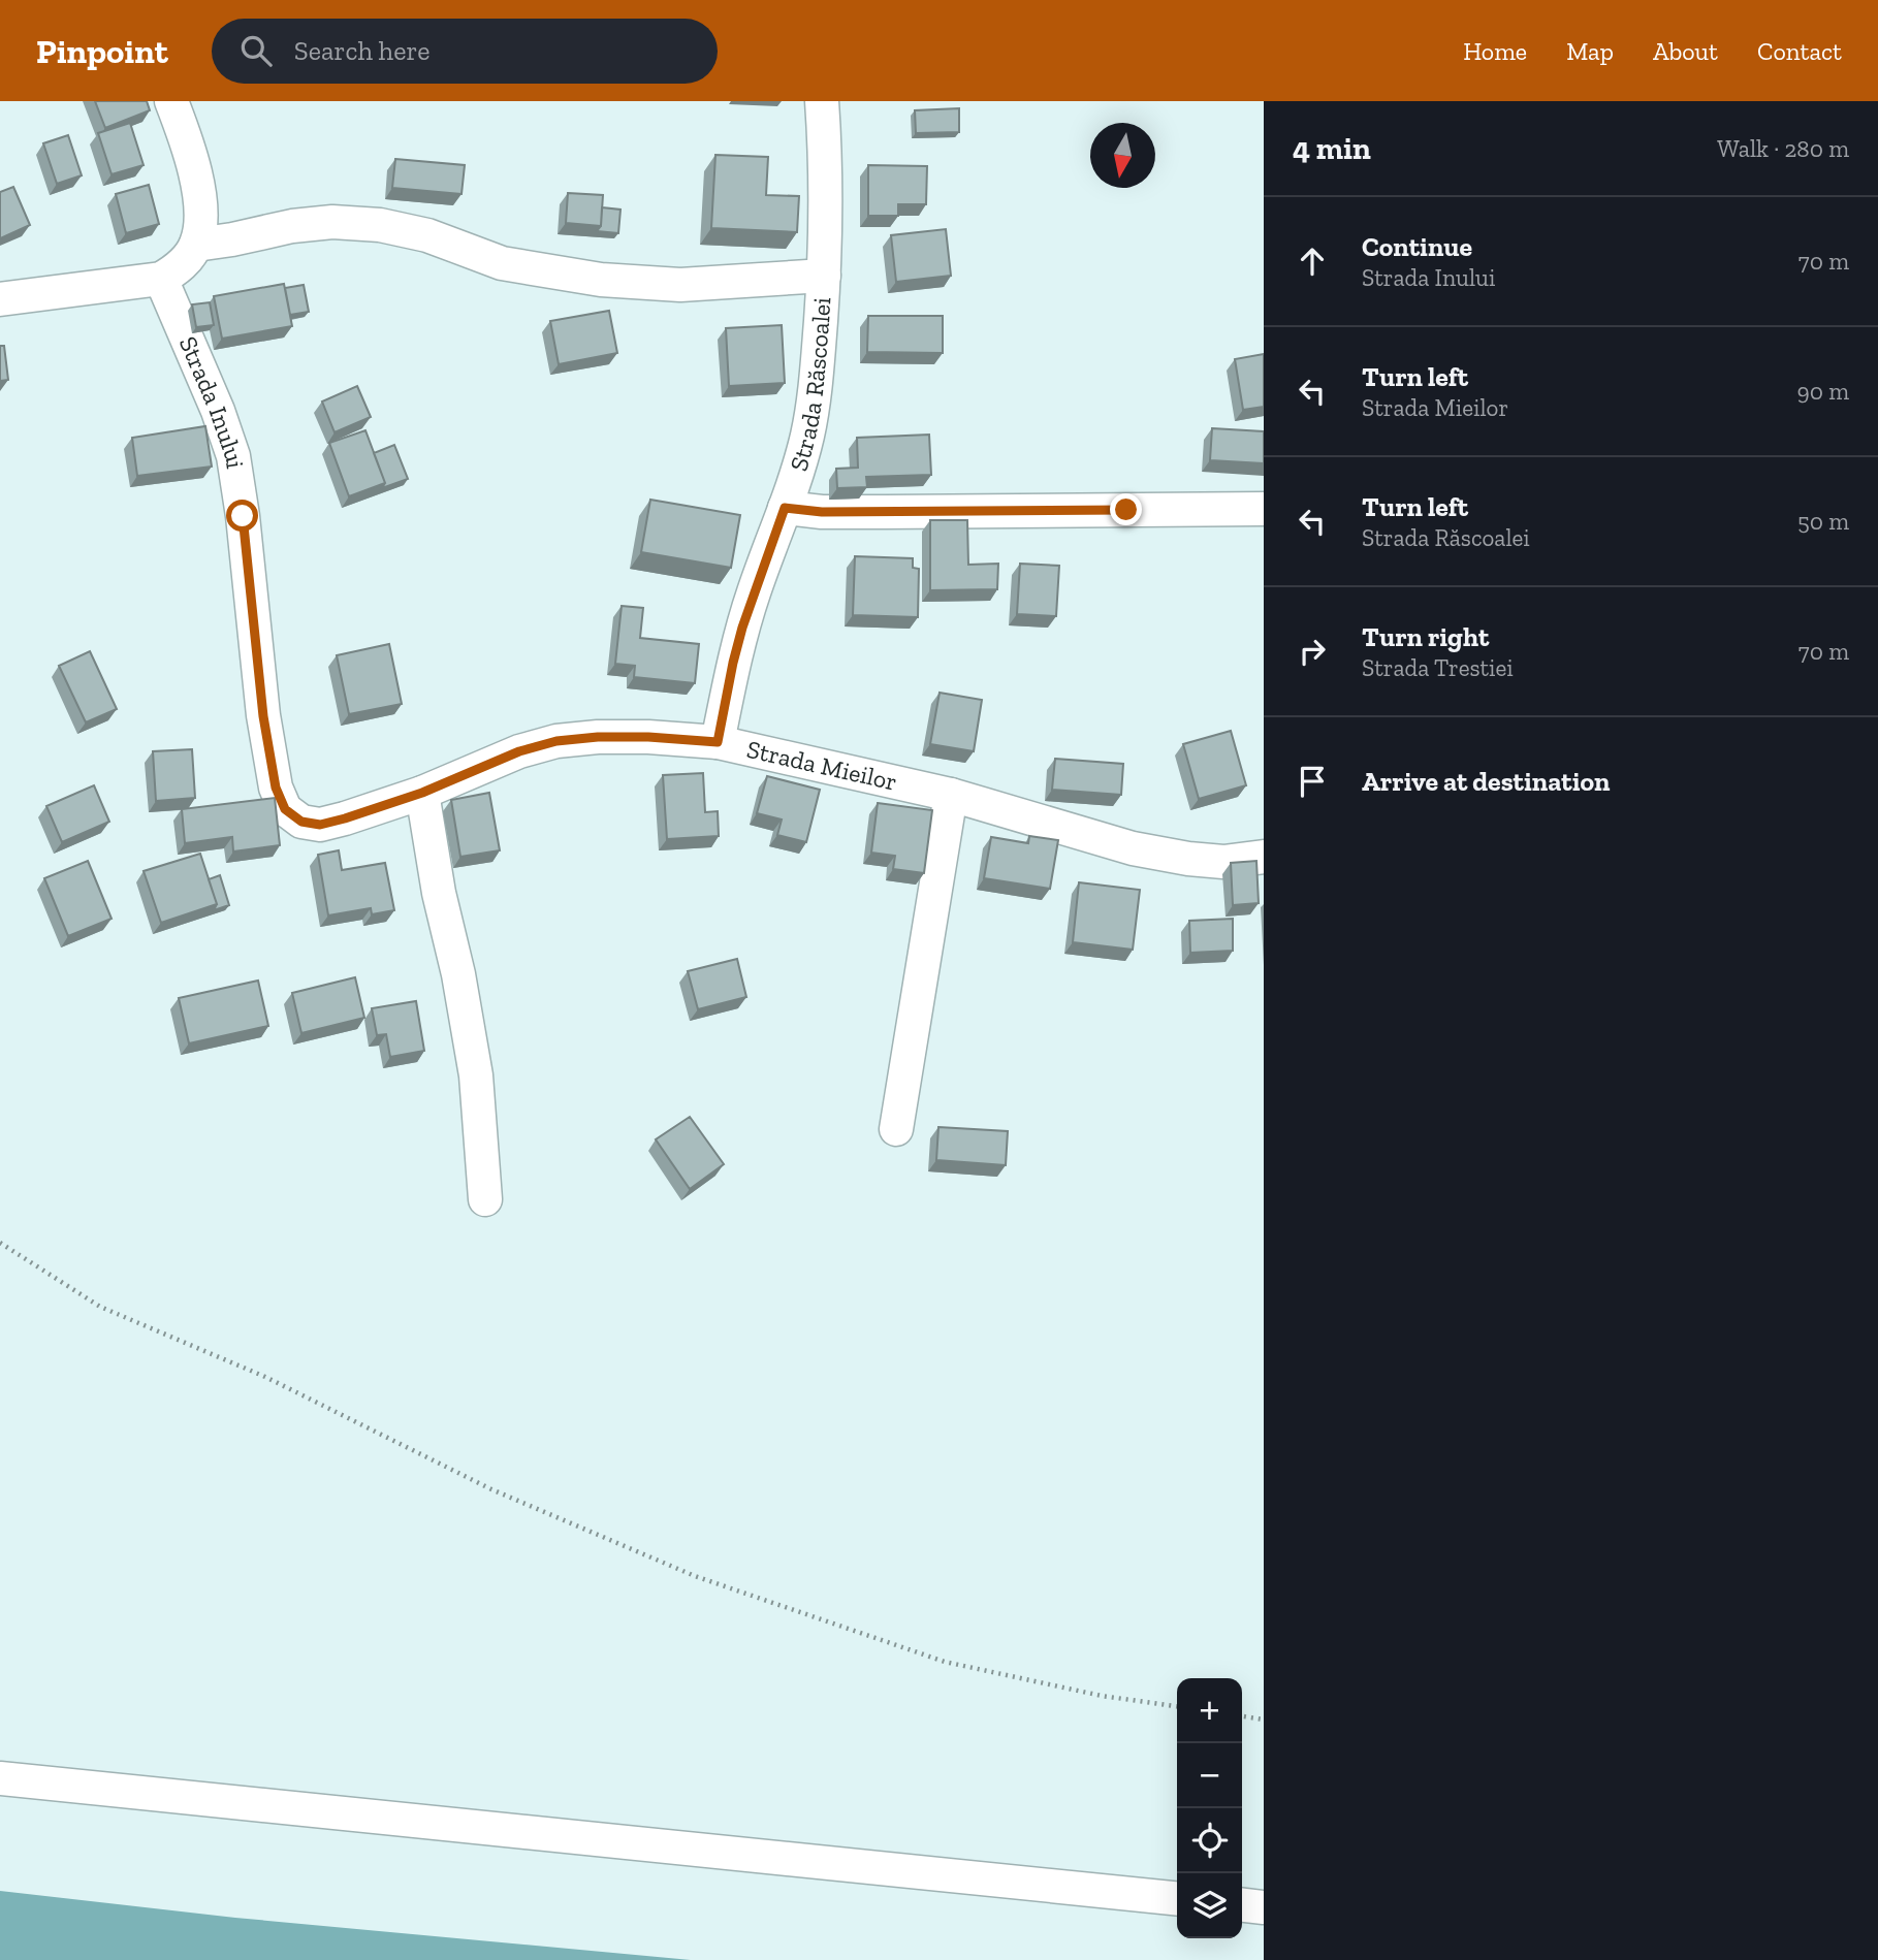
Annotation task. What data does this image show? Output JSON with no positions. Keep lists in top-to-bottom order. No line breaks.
{"streets":{"street":["Strada Răscoalei","Strada Inului","Strada Mieilor"]},"crossings":[["Strada Răscoalei","Strada Mieilor"],["Strada Inului","Strada Mieilor"]],"north":"bottom","page":{"header":"Pinpoint","search":"Search here","nav":["Home","Map","About","Contact"],"heading":["4 min","Walk · 280 m"],"list":[["Continue","Strada Inului","70 m"],["Turn left","Strada Mieilor","90 m"],["Turn left","Strada Răscoalei","50 m"],["Turn right","Strada Trestiei","70 m"],"Arrive at destination"],"map_buttons":["+","−"]}}
